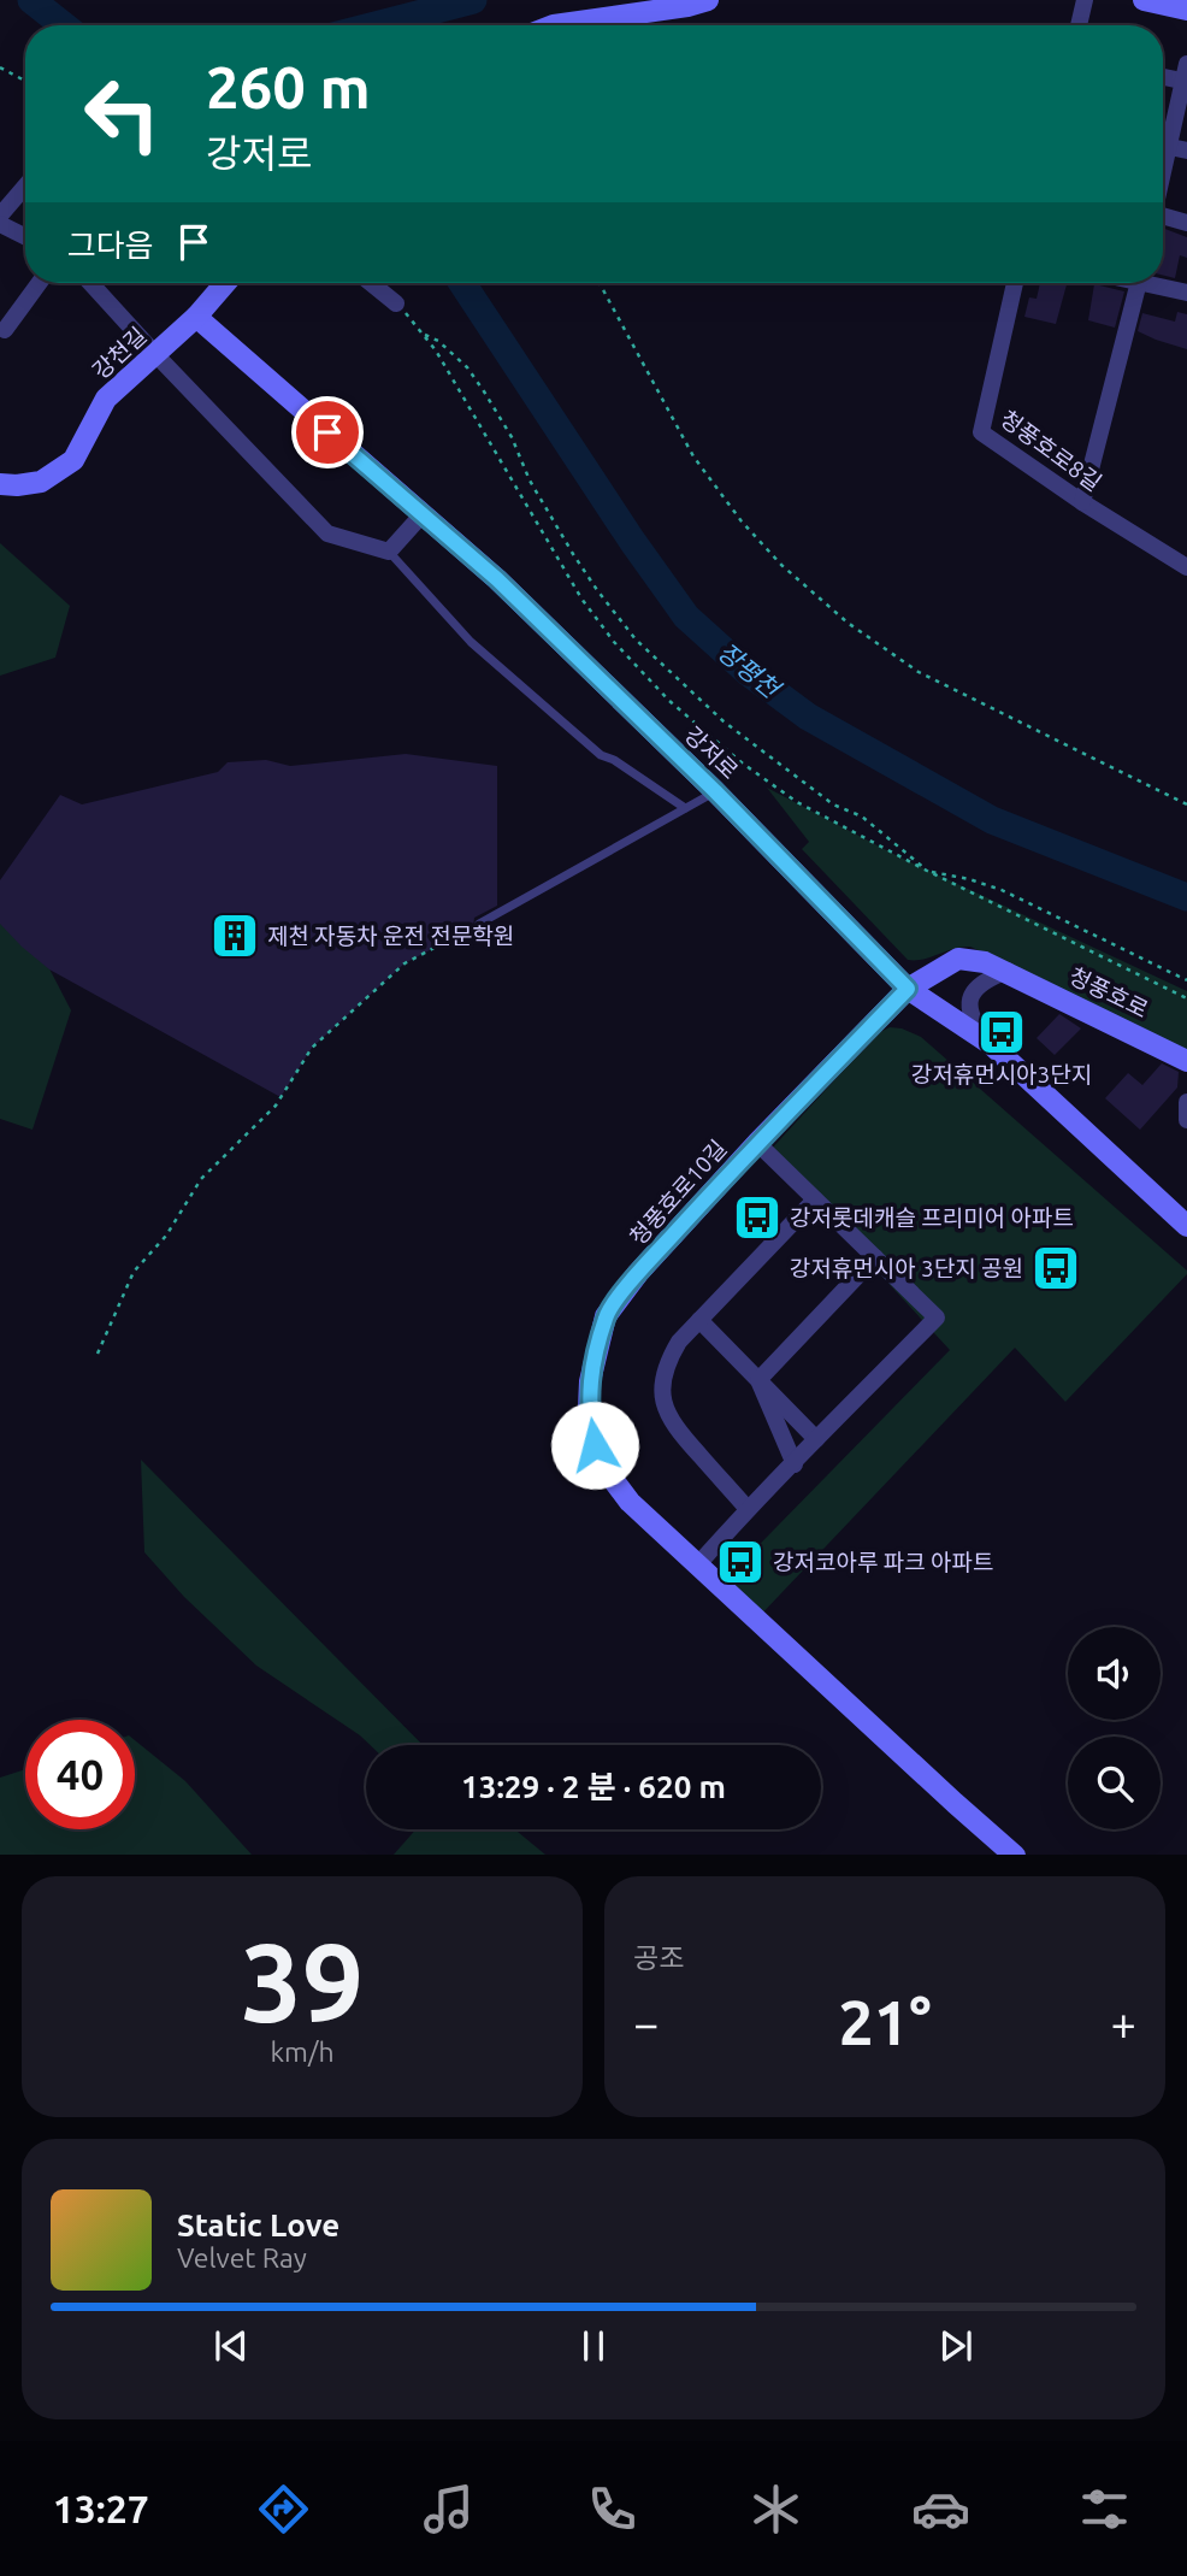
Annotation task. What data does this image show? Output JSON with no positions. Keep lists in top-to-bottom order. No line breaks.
{"streets":{"street":["강천길","청풍호로8길","강저로","청풍호로","청풍호로10길"]},"crossings":[["강천길","강저로"],["강저로","청풍호로"],["강저로","청풍호로10길"],["청풍호로","청풍호로10길"]],"water":["장평천"],"places":{"building":["제천 자동차 운전 전문학원"],"bus stop":["강저휴먼시아3단지","강저롯데캐슬 프리미어 아파트","강저휴먼시아 3단지 공원","강저코아루 파크 아파트"]},"page":{"turn":["260 m","강저로"],"then":"그다음","limit":"40","trip":"13:29 · 2 분 · 620 m","tile":[["39","km/h"],"공조"],"heat":["−","21°","+"],"song":["Static Love","Velvet Ray"],"tabs":"13:27"}}
